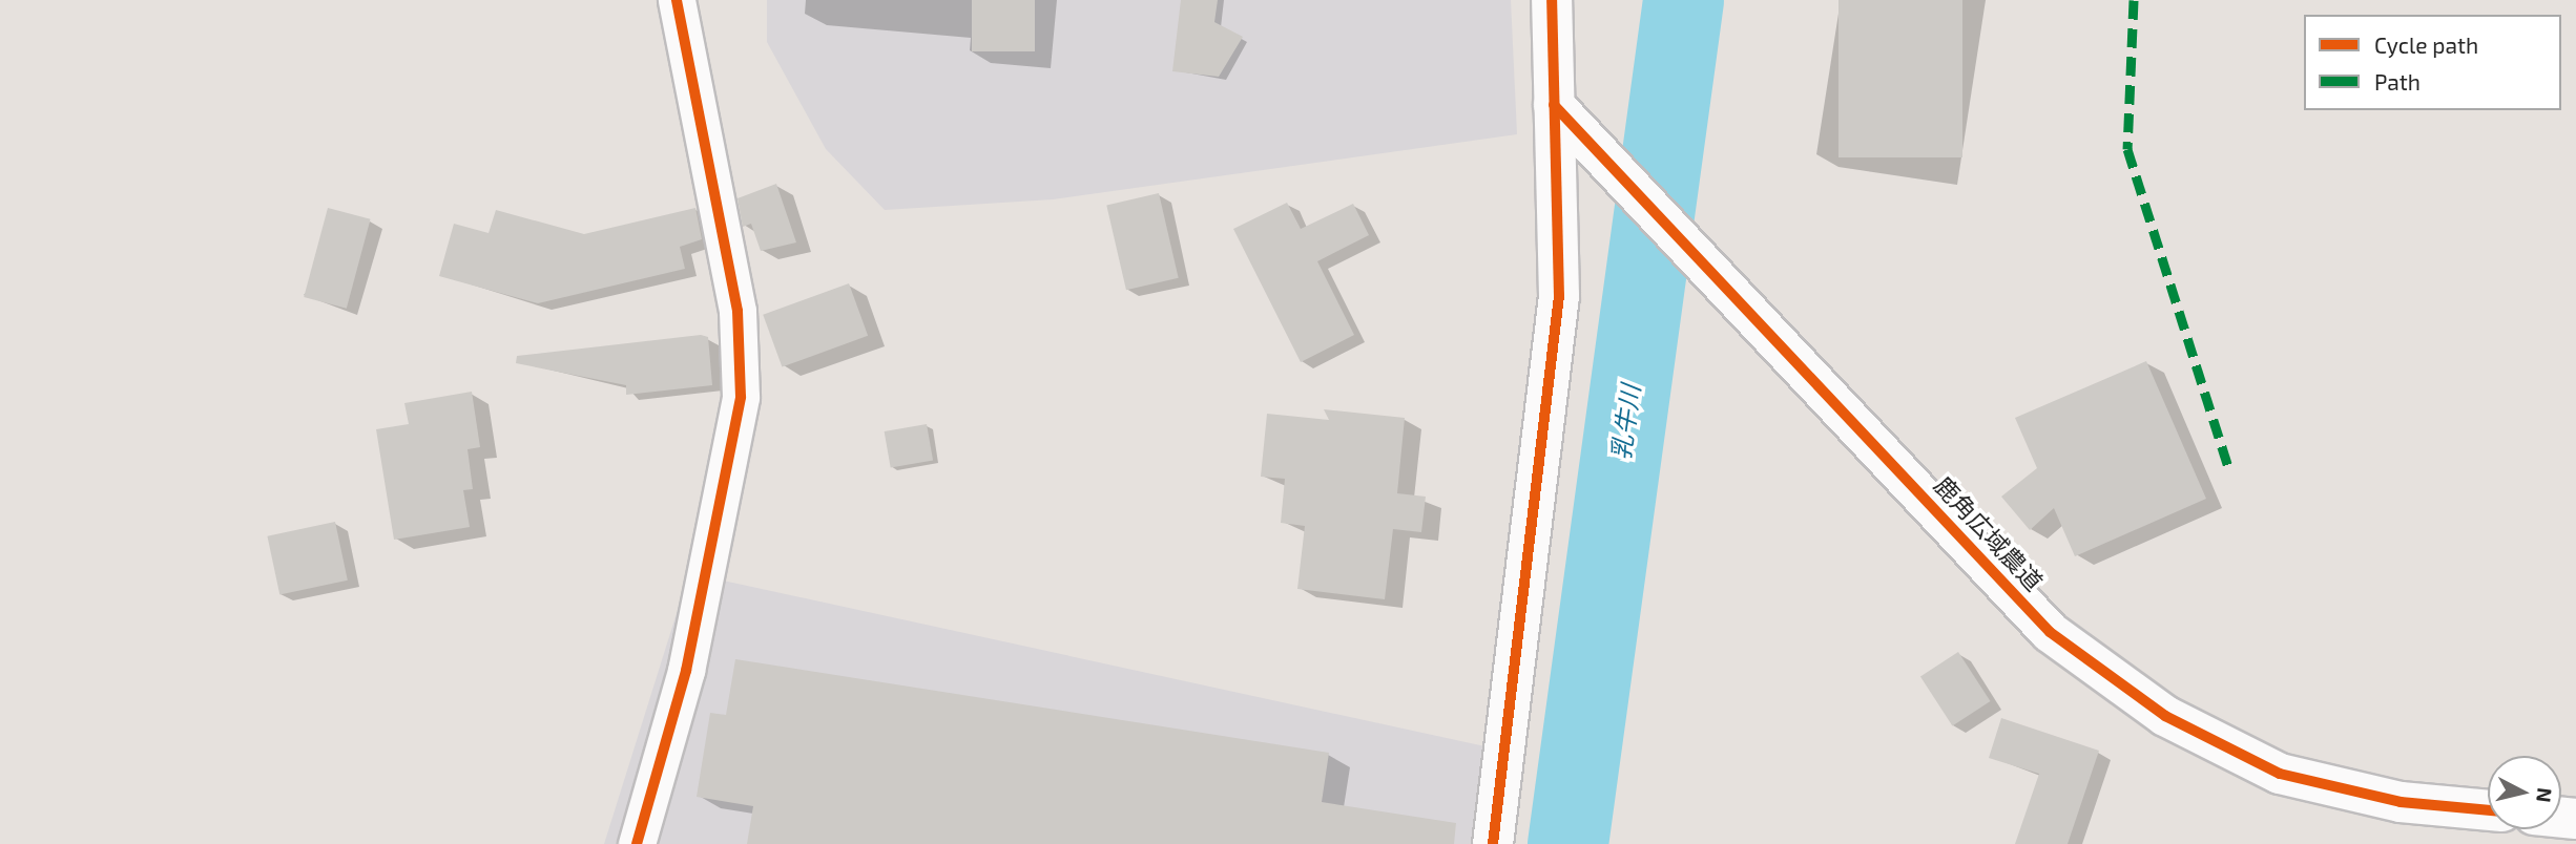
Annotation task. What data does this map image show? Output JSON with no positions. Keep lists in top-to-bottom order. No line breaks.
{"streets":{"street":["鹿角広域農道"]},"water":["乳牛川"],"legend":["Cycle path","Path"],"north":"right"}
